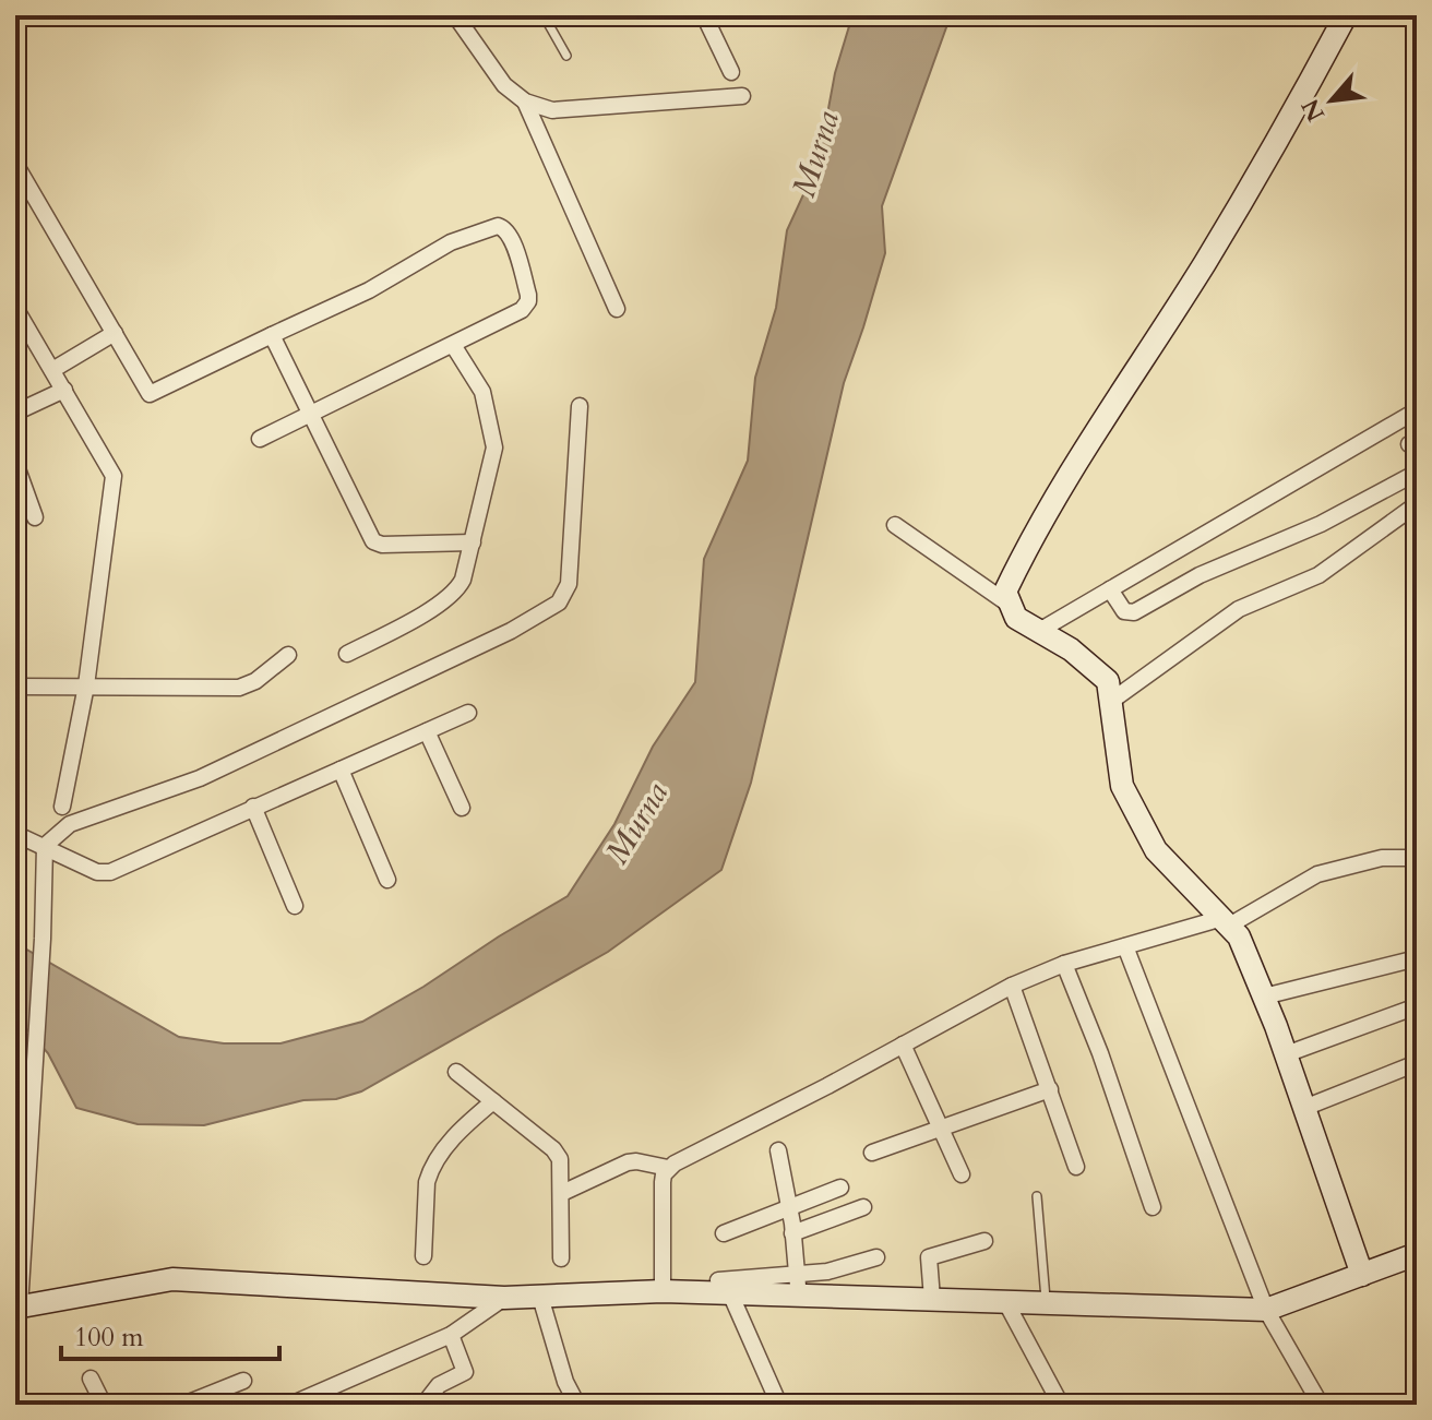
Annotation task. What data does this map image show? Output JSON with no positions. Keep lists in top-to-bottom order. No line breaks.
{"water":["Murna"],"scale_bar":"100 m","north":"bottom left"}
